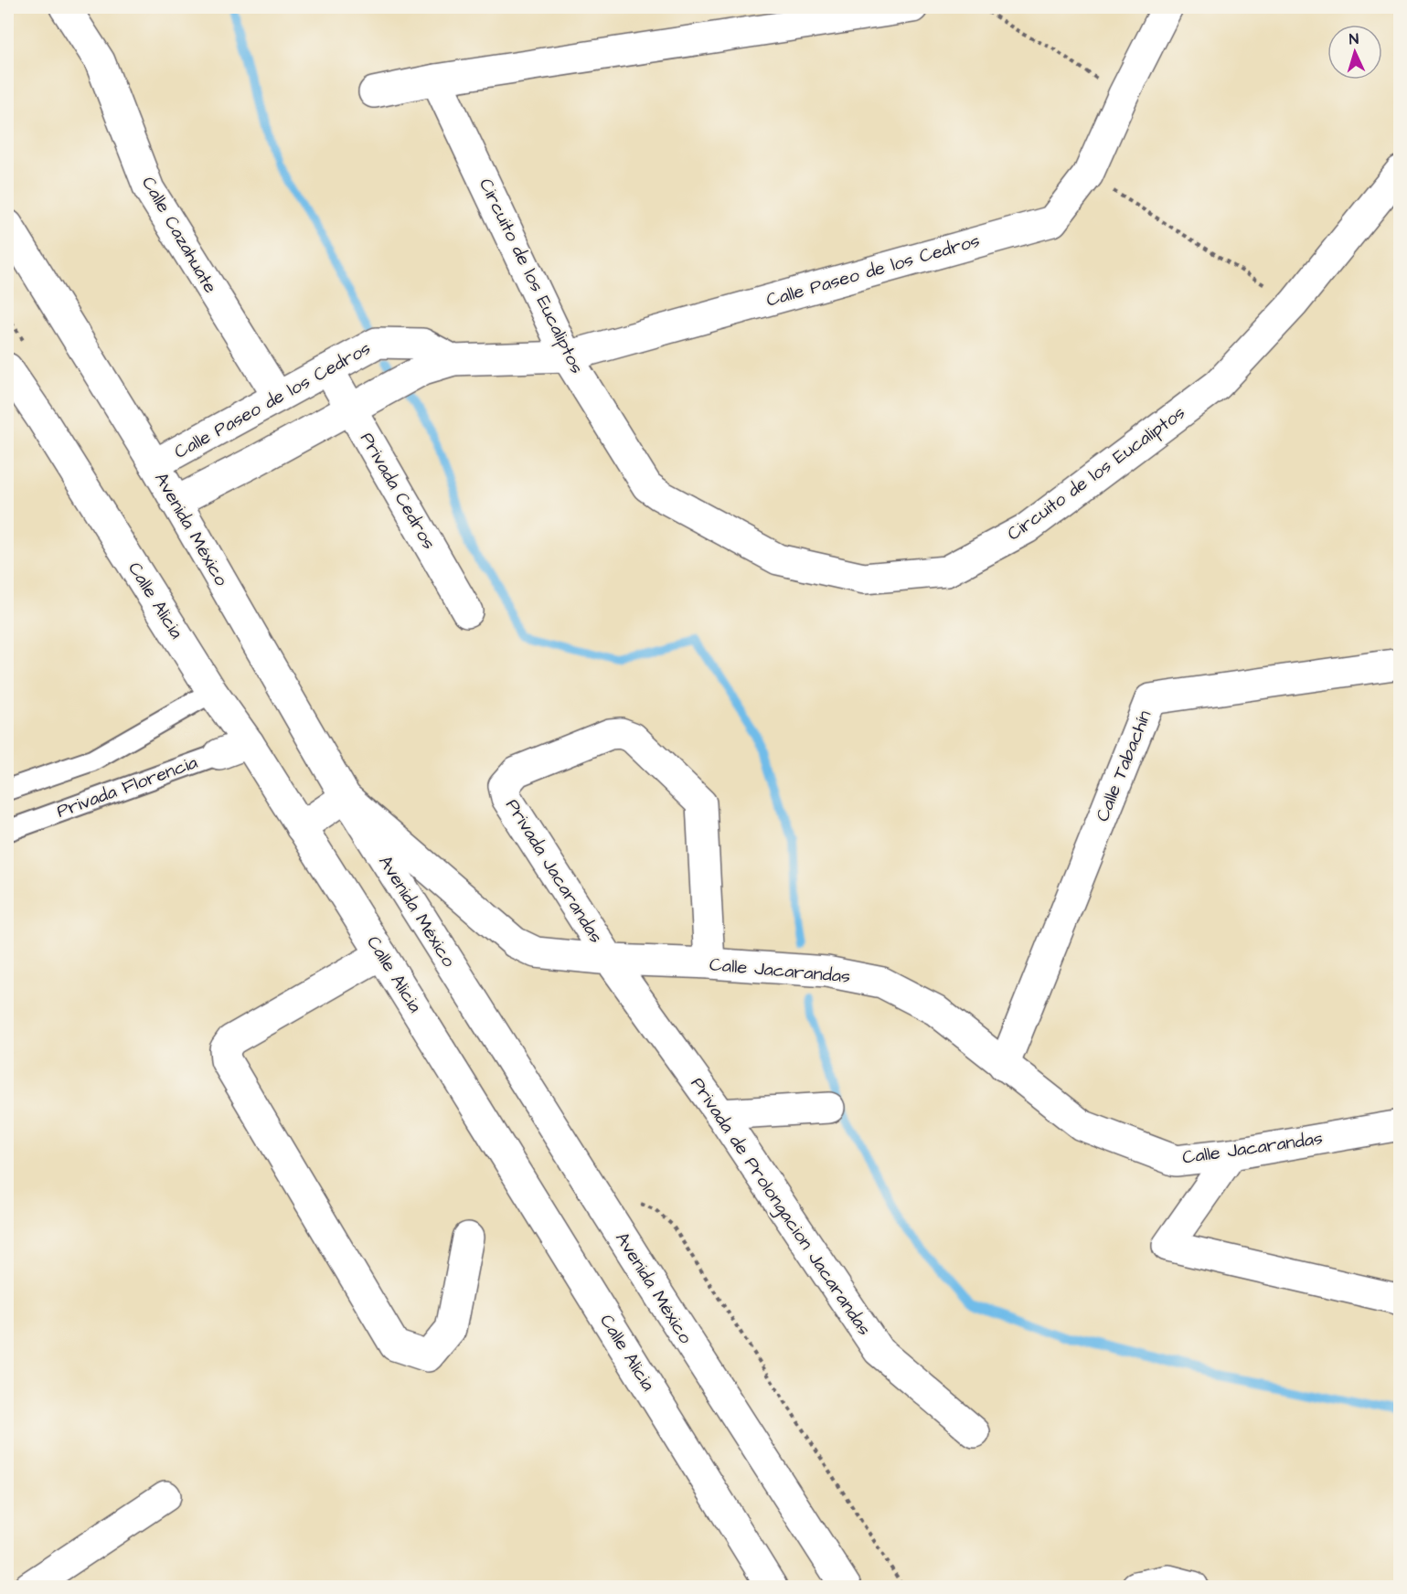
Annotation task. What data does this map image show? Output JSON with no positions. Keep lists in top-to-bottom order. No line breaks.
{"streets":{"street":["Calle Cazahuate","Calle Paseo de los Cedros","Circuito de los Eucaliptos","Privada Cedros","Avenida México","Calle Alicia","Calle Tabachín","Privada Florencia","Privada Jacarandas","Calle Jacarandas","Privada de Prolongacion Jacarandas"]},"crossings":[["Calle Cazahuate","Calle Paseo de los Cedros"],["Calle Paseo de los Cedros","Circuito de los Eucaliptos"],["Calle Paseo de los Cedros","Privada Cedros"],["Calle Paseo de los Cedros","Avenida México"],["Avenida México","Calle Jacarandas"],["Calle Alicia","Privada Florencia"],["Calle Tabachín","Calle Jacarandas"],["Privada Jacarandas","Calle Jacarandas"],["Privada Jacarandas","Privada de Prolongacion Jacarandas"],["Calle Jacarandas","Privada de Prolongacion Jacarandas"]],"north":"top"}
